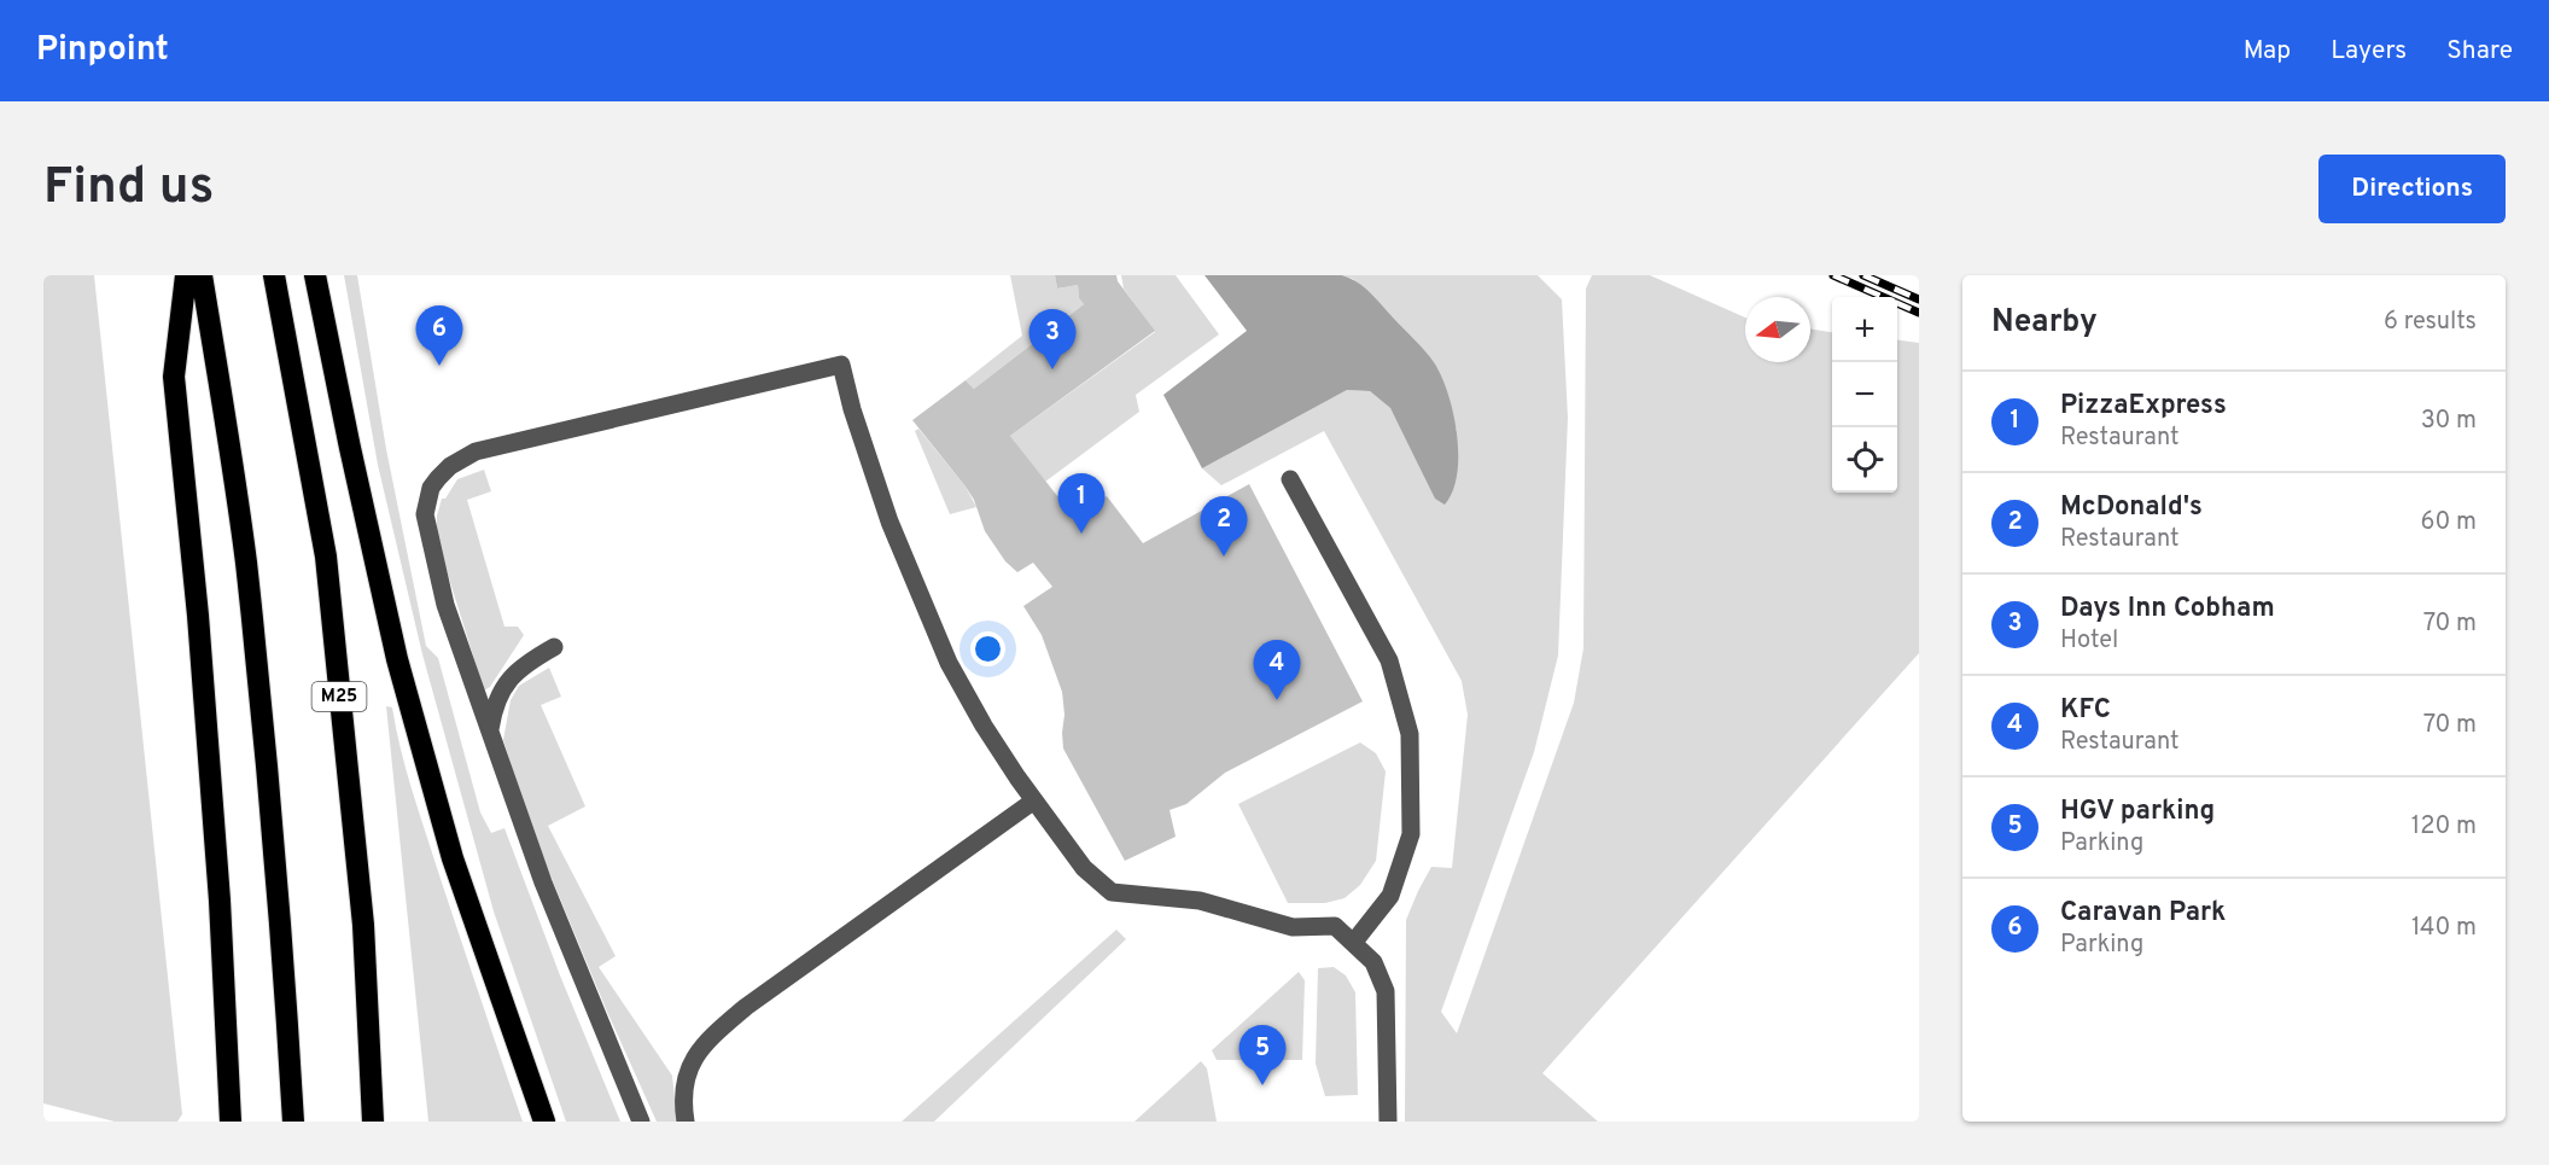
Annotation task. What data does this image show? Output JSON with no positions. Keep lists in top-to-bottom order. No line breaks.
{"streets":{"highway":["M25"]},"north":"left","page":{"header":"Pinpoint","nav":["Map","Layers","Share"],"buttons":"Directions","title":"Find us","heading":["Nearby","6 results"],"map_buttons":["+","−"],"pins":["6","3","1","2","4","5"],"list":[{"mark":"1","name":"PizzaExpress","note":"Restaurant","value":"30 m"},{"mark":"2","name":"McDonald's","note":"Restaurant","value":"60 m"},{"mark":"3","name":"Days Inn Cobham","note":"Hotel","value":"70 m"},{"mark":"4","name":"KFC","note":"Restaurant","value":"70 m"},{"mark":"5","name":"HGV parking","note":"Parking","value":"120 m"},{"mark":"6","name":"Caravan Park","note":"Parking","value":"140 m"}]}}
